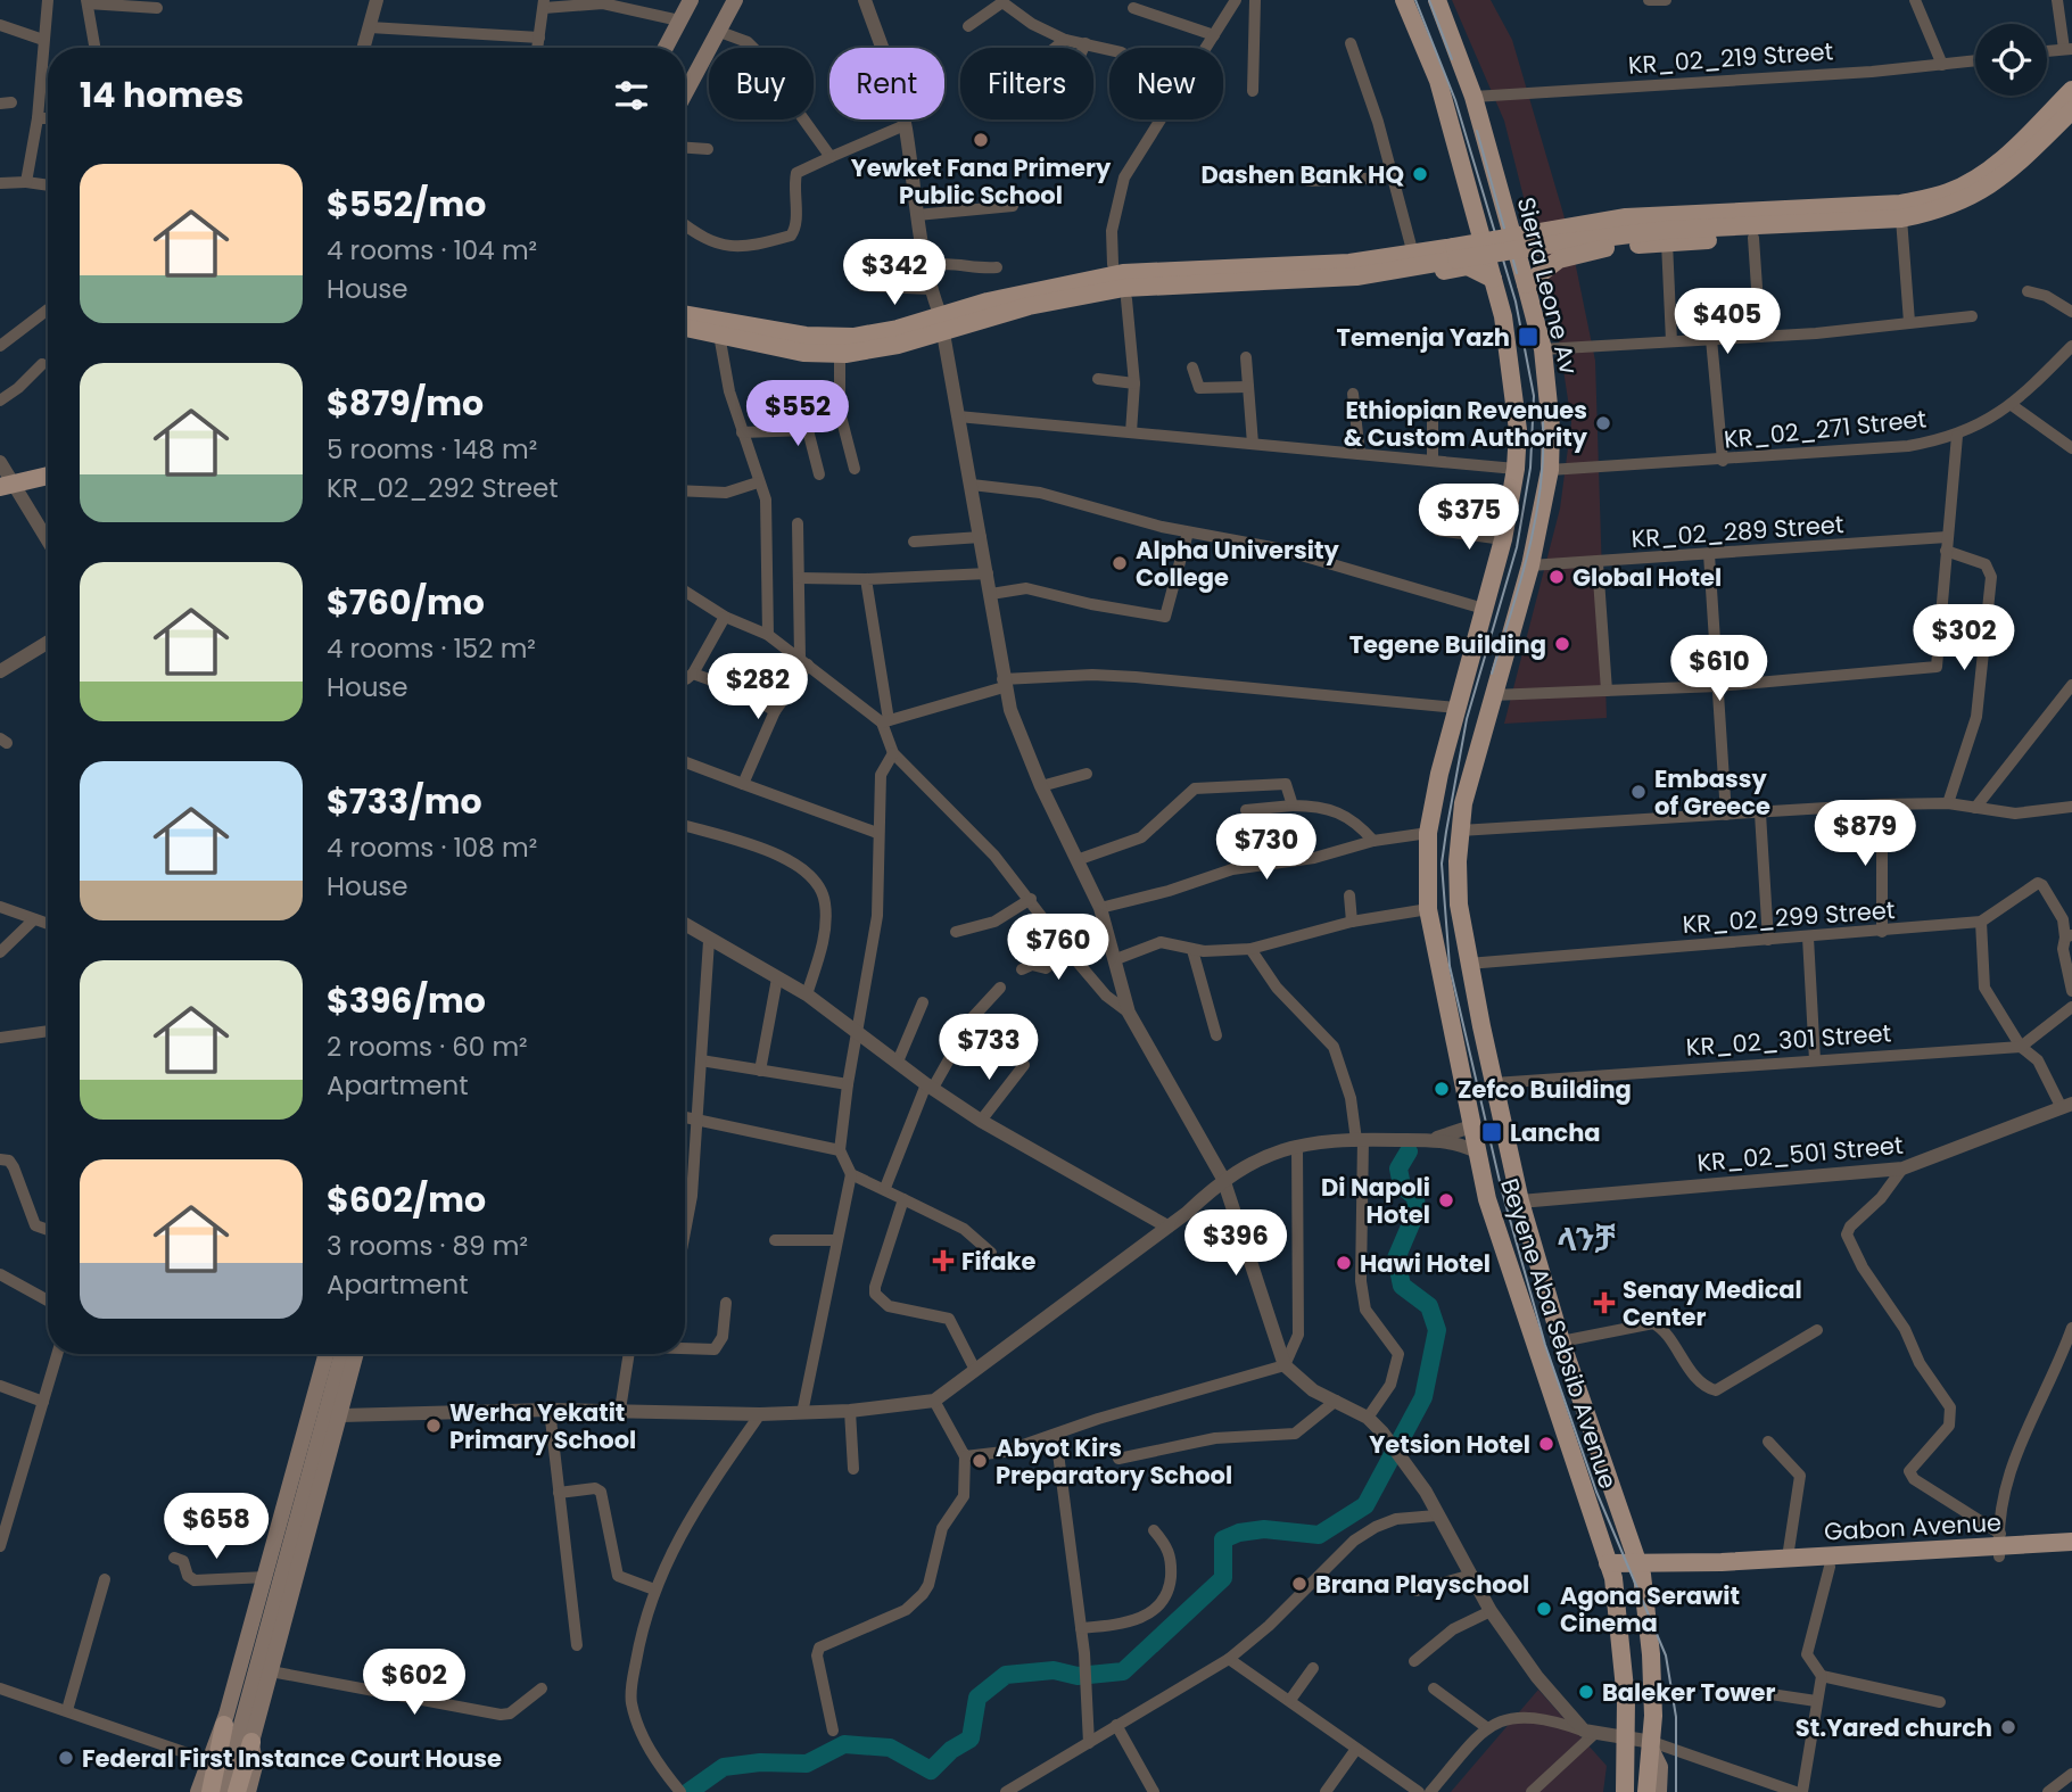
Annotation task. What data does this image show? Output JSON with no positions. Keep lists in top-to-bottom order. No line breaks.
{"streets":{"main road":["Sierra Leone Av","Beyene Aba Sebsib Avenue","Gabon Avenue"],"street":["KR_02_219 Street","KR_02_271 Street","KR_02_289 Street","KR_02_299 Street","KR_02_301 Street","KR_02_501 Street"]},"crossings":[["KR_02_219 Street","Sierra Leone Av"],["Sierra Leone Av","KR_02_271 Street"],["Sierra Leone Av","KR_02_289 Street"],["Sierra Leone Av","KR_02_299 Street"],["Sierra Leone Av","Beyene Aba Sebsib Avenue"],["KR_02_299 Street","Beyene Aba Sebsib Avenue"],["KR_02_301 Street","Beyene Aba Sebsib Avenue"],["KR_02_501 Street","Beyene Aba Sebsib Avenue"],["Beyene Aba Sebsib Avenue","Gabon Avenue"]],"districts":["ላንቻ"],"places":{"other":["Yewket Fana Primery Public School","Dashen Bank HQ","Ethiopian Revenues & Custom Authority","Alpha University College","Global Hotel","Tegene Building","Embassy of Greece","Zefco Building","Di Napoli Hotel","Hawi Hotel","Werha Yekatit Primary School","Yetsion Hotel","Abyot Kirs Preparatory School","Brana Playschool","Agona Serawit Cinema","Baleker Tower","St.Yared church","Federal First Instance Court House"],"transit":["Temenja Yazh","Lancha"],"health":["Fifake","Senay Medical Center"]},"page":{"chip":["Buy","Rent","Filters","New"],"heading":"14 homes","list":[{"name":"$552/mo","note":"4 rooms · 104 m² · House"},{"name":"$879/mo","note":"5 rooms · 148 m² · KR_02_292 Street"},{"name":"$760/mo","note":"4 rooms · 152 m² · House"},{"name":"$733/mo","note":"4 rooms · 108 m² · House"},{"name":"$396/mo","note":"2 rooms · 60 m² · Apartment"},{"name":"$602/mo","note":"3 rooms · 89 m² · Apartment"}],"price":["$342","$405","$552","$375","$302","$610","$282","$879","$730","$760","$733","$396","$658","$602"]}}
